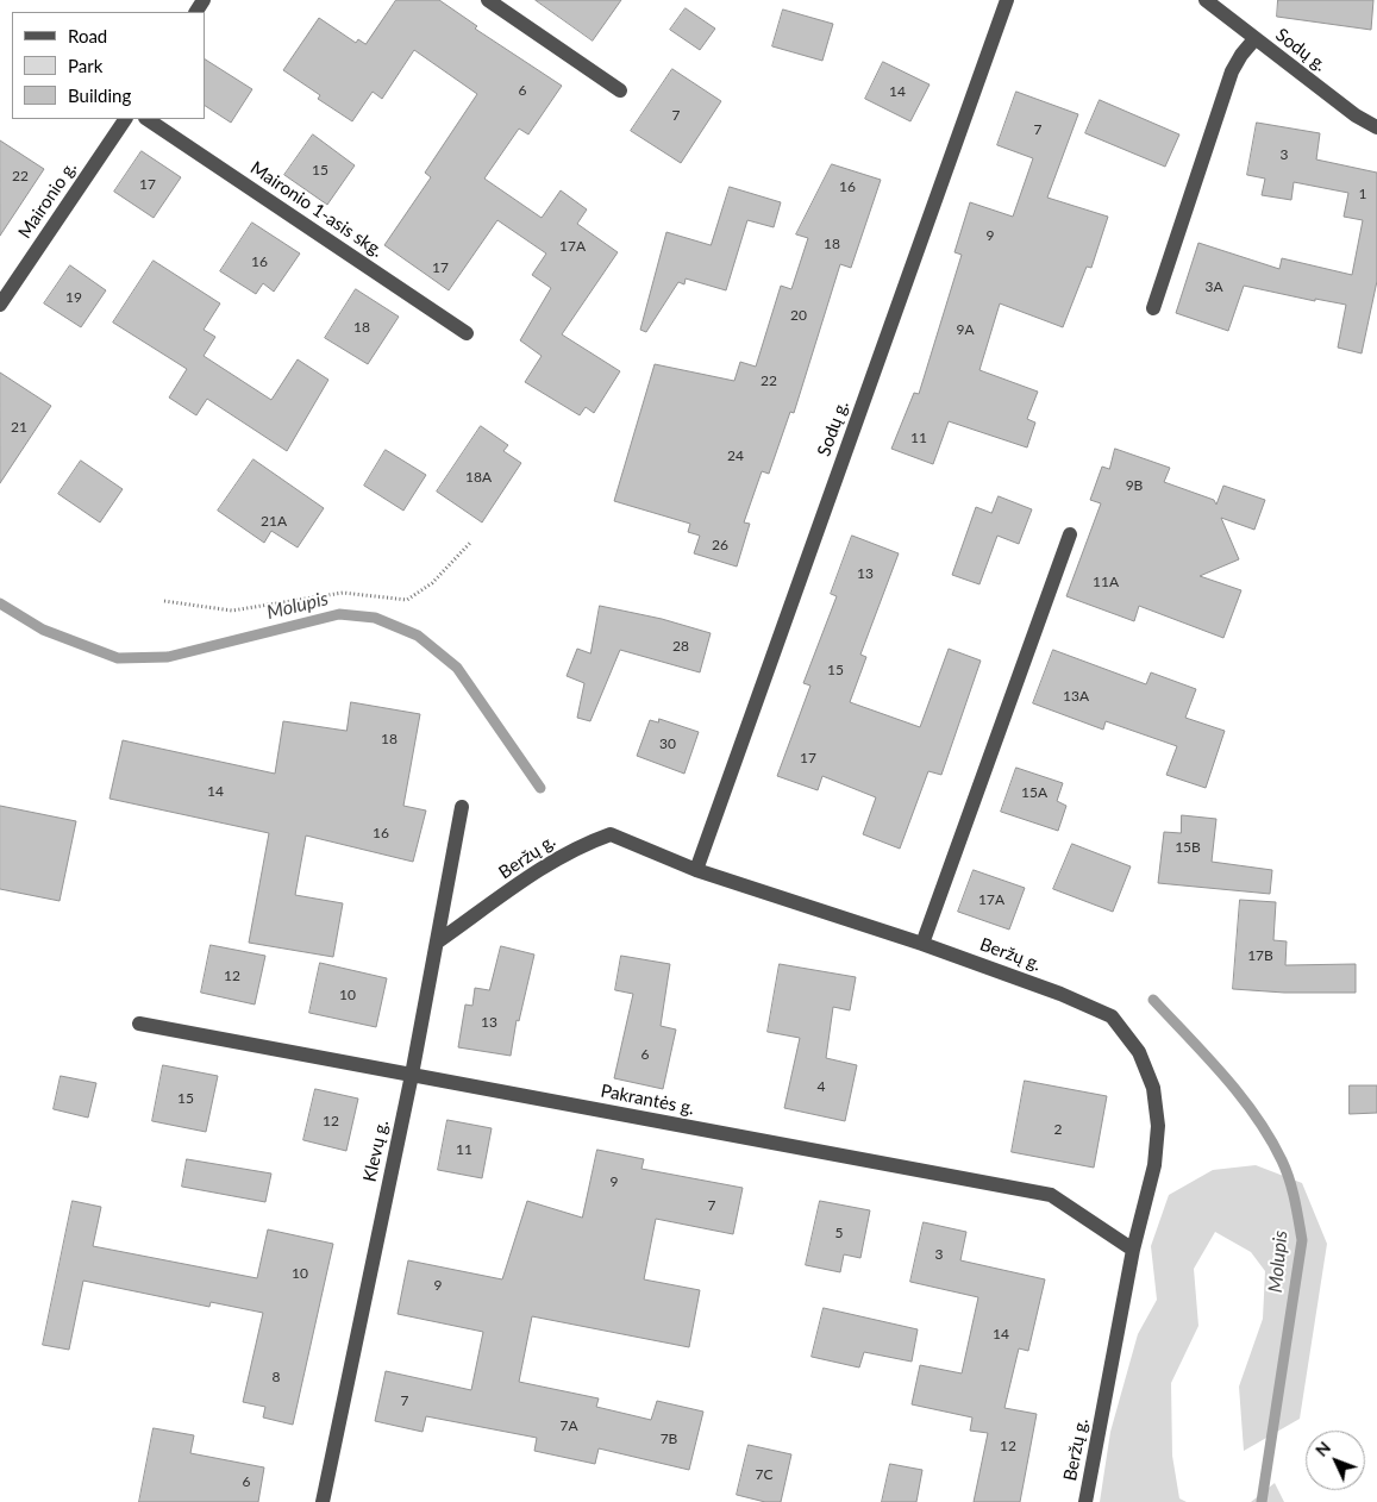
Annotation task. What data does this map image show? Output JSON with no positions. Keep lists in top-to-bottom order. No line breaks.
{"streets":{"street":["Sodų g.","Maironio g.","Maironio 1-asis skg.","Beržų g.","Pakrantės g.","Klevų g."]},"crossings":[["Sodų g.","Beržų g."],["Beržų g.","Pakrantės g."],["Beržų g.","Klevų g."],["Pakrantės g.","Klevų g."]],"water":["Molupis"],"house_numbers":["6","14","7","7","3","15","22","17","16","1","9","18","17A","16","17","3A","19","20","18","9A","22","21","11","24","18A","9B","21A","26","13","11A","28","15","13A","18","30","17","14","15A","16","15B","17A","17B","12","10","13","6","4","15","12","2","11","9","7","5","3","10","9","14","8","7","7A","7B","12","7C","6"],"legend":["Road","Park","Building"],"north":"top left"}
